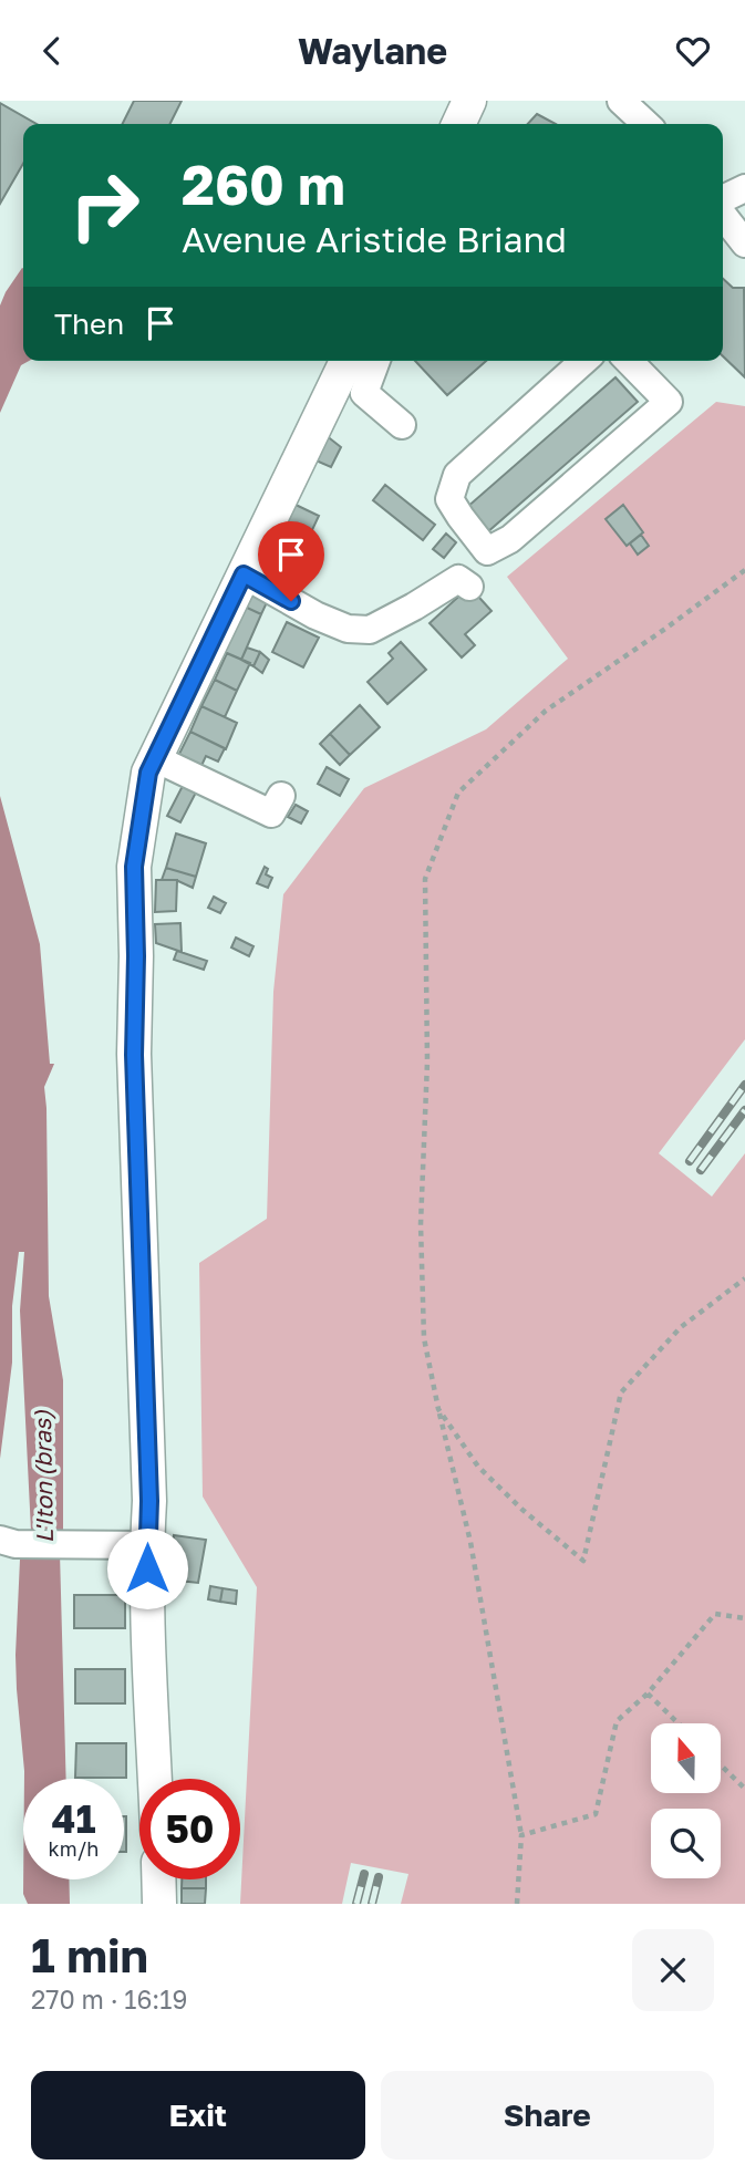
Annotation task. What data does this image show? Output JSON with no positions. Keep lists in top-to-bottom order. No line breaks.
{"water":["L'Iton (bras)"],"north":"top","page":{"header":"Waylane","turn":["260 m","Avenue Aristide Briand"],"then":"Then","speed":"41 km/h","limit":"50","heading":["1 min","270 m · 16:19"],"buttons":["Exit","Share"]}}
